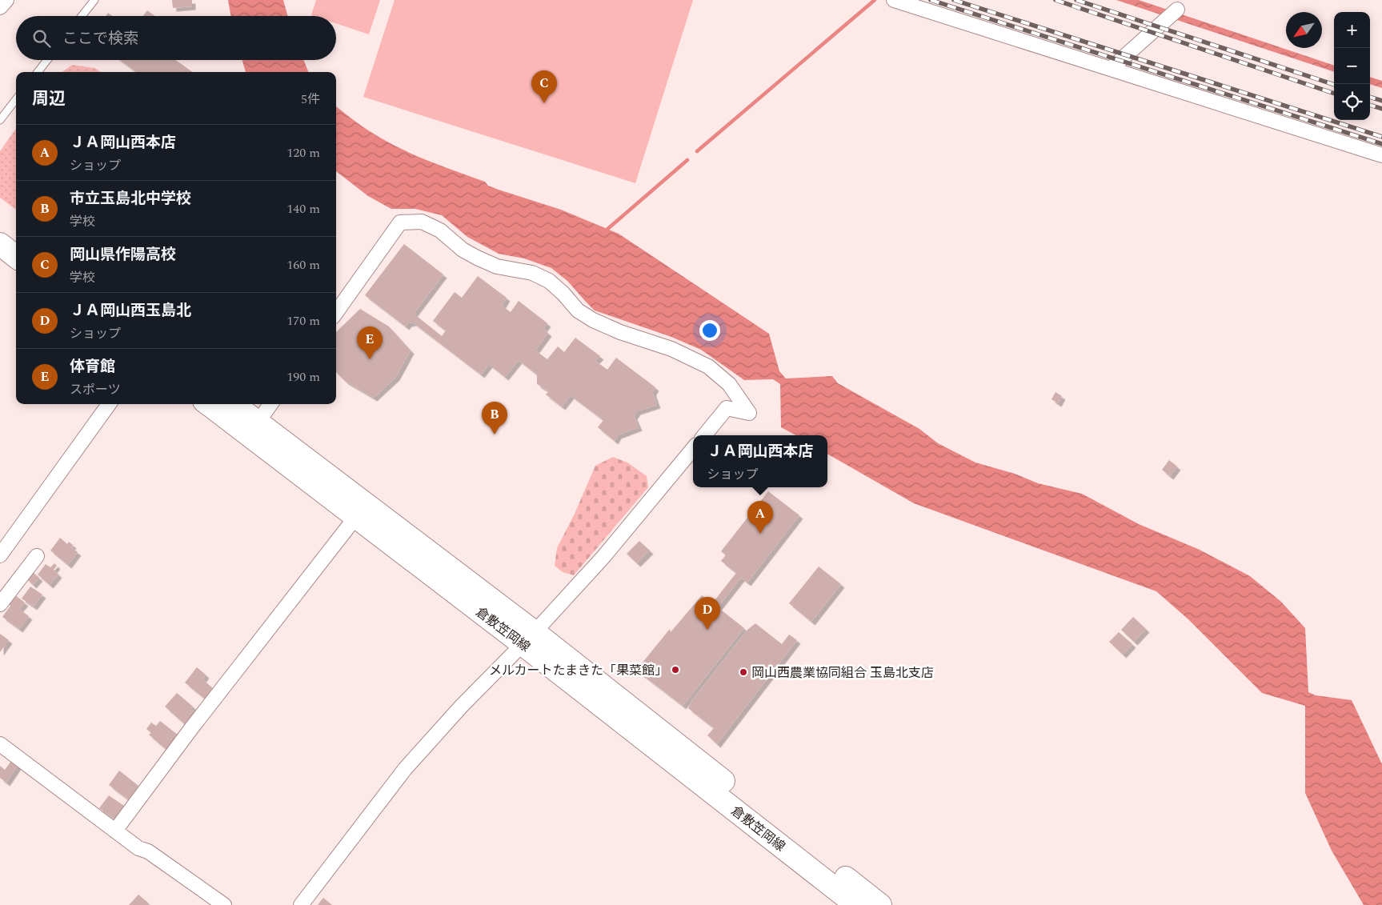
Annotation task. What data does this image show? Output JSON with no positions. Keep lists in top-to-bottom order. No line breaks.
{"streets":{"main road":["倉敷笠岡線"]},"places":["メルカートたまきた「果菜館」","岡山西農業協同組合 玉島北支店"],"north":"bottom left","page":{"map_buttons":["+","−"],"search":"ここで検索","pins":["C","E","B","A","D"],"heading":["周辺","5件"],"list":[{"mark":"A","name":"ＪＡ岡山西本店","note":"ショップ","value":"120 m"},{"mark":"B","name":"市立玉島北中学校","note":"学校","value":"140 m"},{"mark":"C","name":"岡山県作陽高校","note":"学校","value":"160 m"},{"mark":"D","name":"ＪＡ岡山西玉島北","note":"ショップ","value":"170 m"},{"mark":"E","name":"体育館","note":"スポーツ","value":"190 m"}],"popup":["ＪＡ岡山西本店","ショップ"]}}
